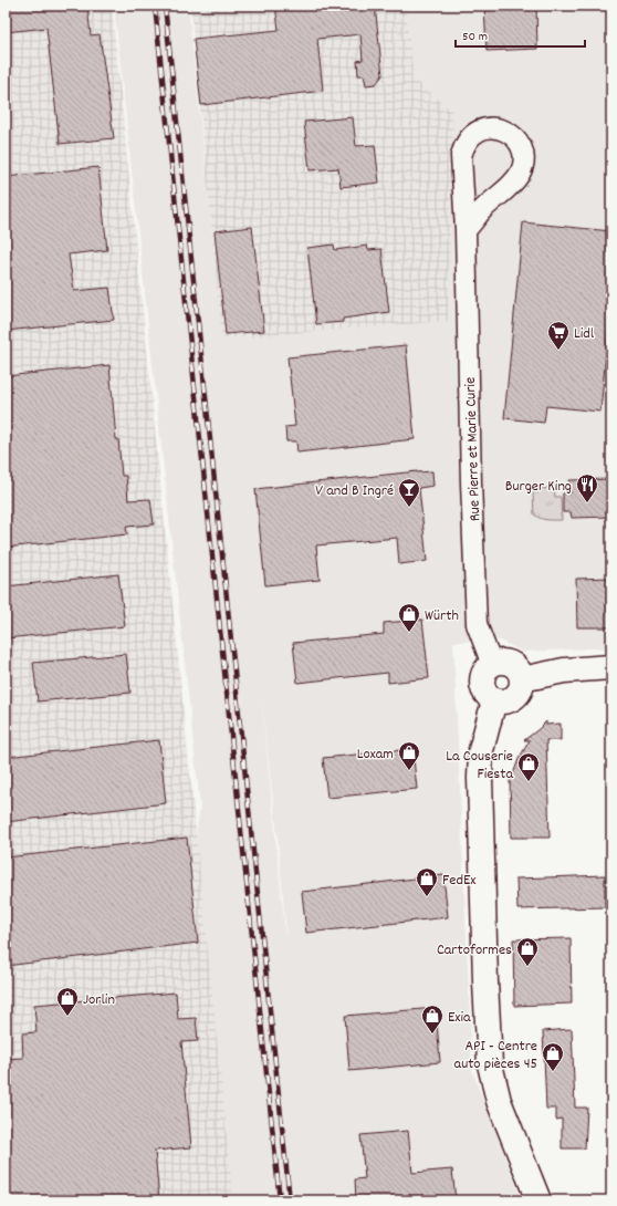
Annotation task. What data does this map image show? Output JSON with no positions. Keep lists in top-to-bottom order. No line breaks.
{"streets":{"street":["Rue Pierre et Marie Curie"]},"places":{"supermarket":["Lidl"],"restaurant":["Burger King"],"bar":["V and B Ingré"],"shop":["Würth","Loxam","La Couserie Fiesta","FedEx","Cartoformes","Jorlin","Exia","API - Centre auto pièces 45"]},"scale_bar":"50 m"}
